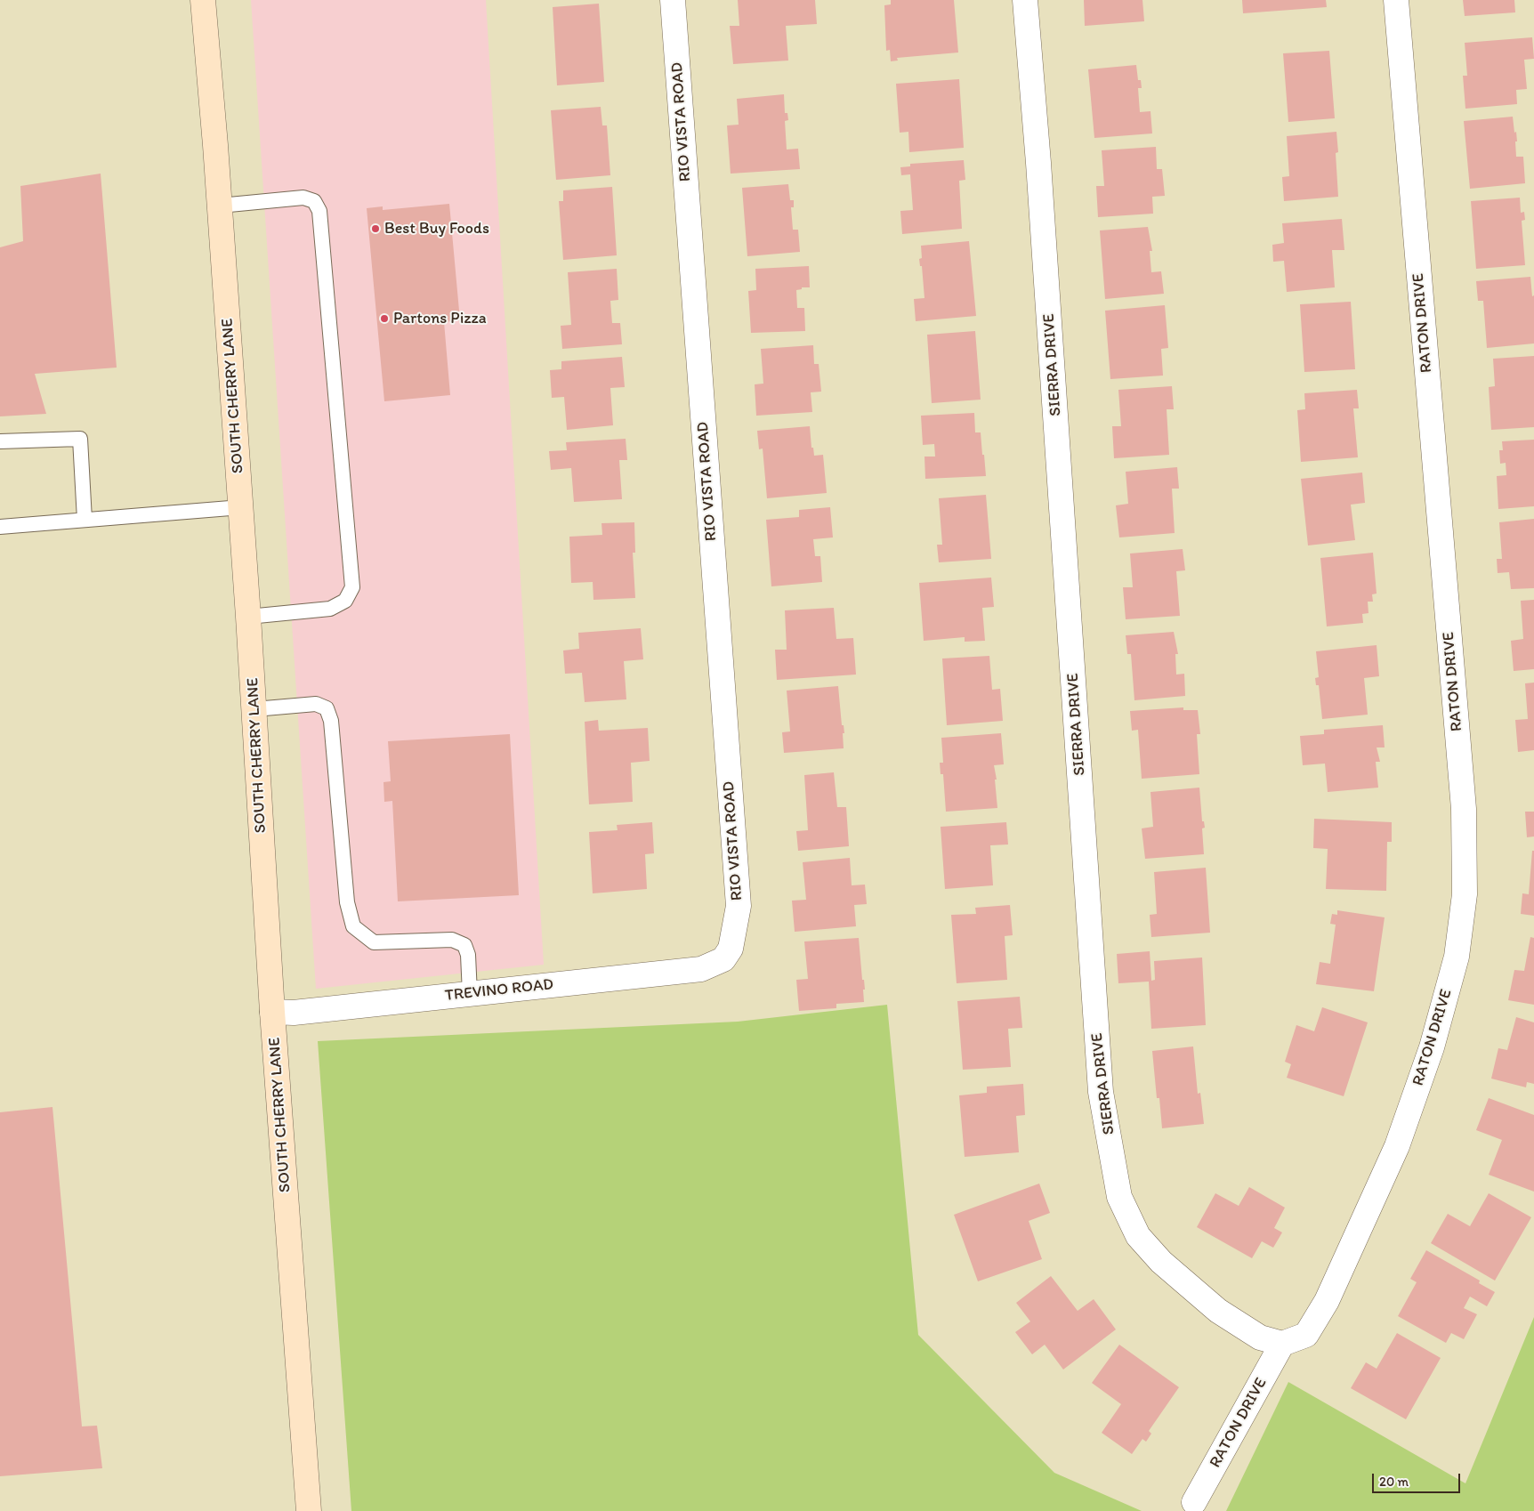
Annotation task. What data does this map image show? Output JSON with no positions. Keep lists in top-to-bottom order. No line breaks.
{"streets":{"street":["RIO VISTA ROAD","RATON DRIVE","SIERRA DRIVE","SOUTH CHERRY LANE","TREVINO ROAD"]},"crossings":[["RIO VISTA ROAD","TREVINO ROAD"],["RATON DRIVE","SIERRA DRIVE"],["SOUTH CHERRY LANE","TREVINO ROAD"]],"places":["Best Buy Foods","Partons Pizza"],"scale_bar":"20 m"}
